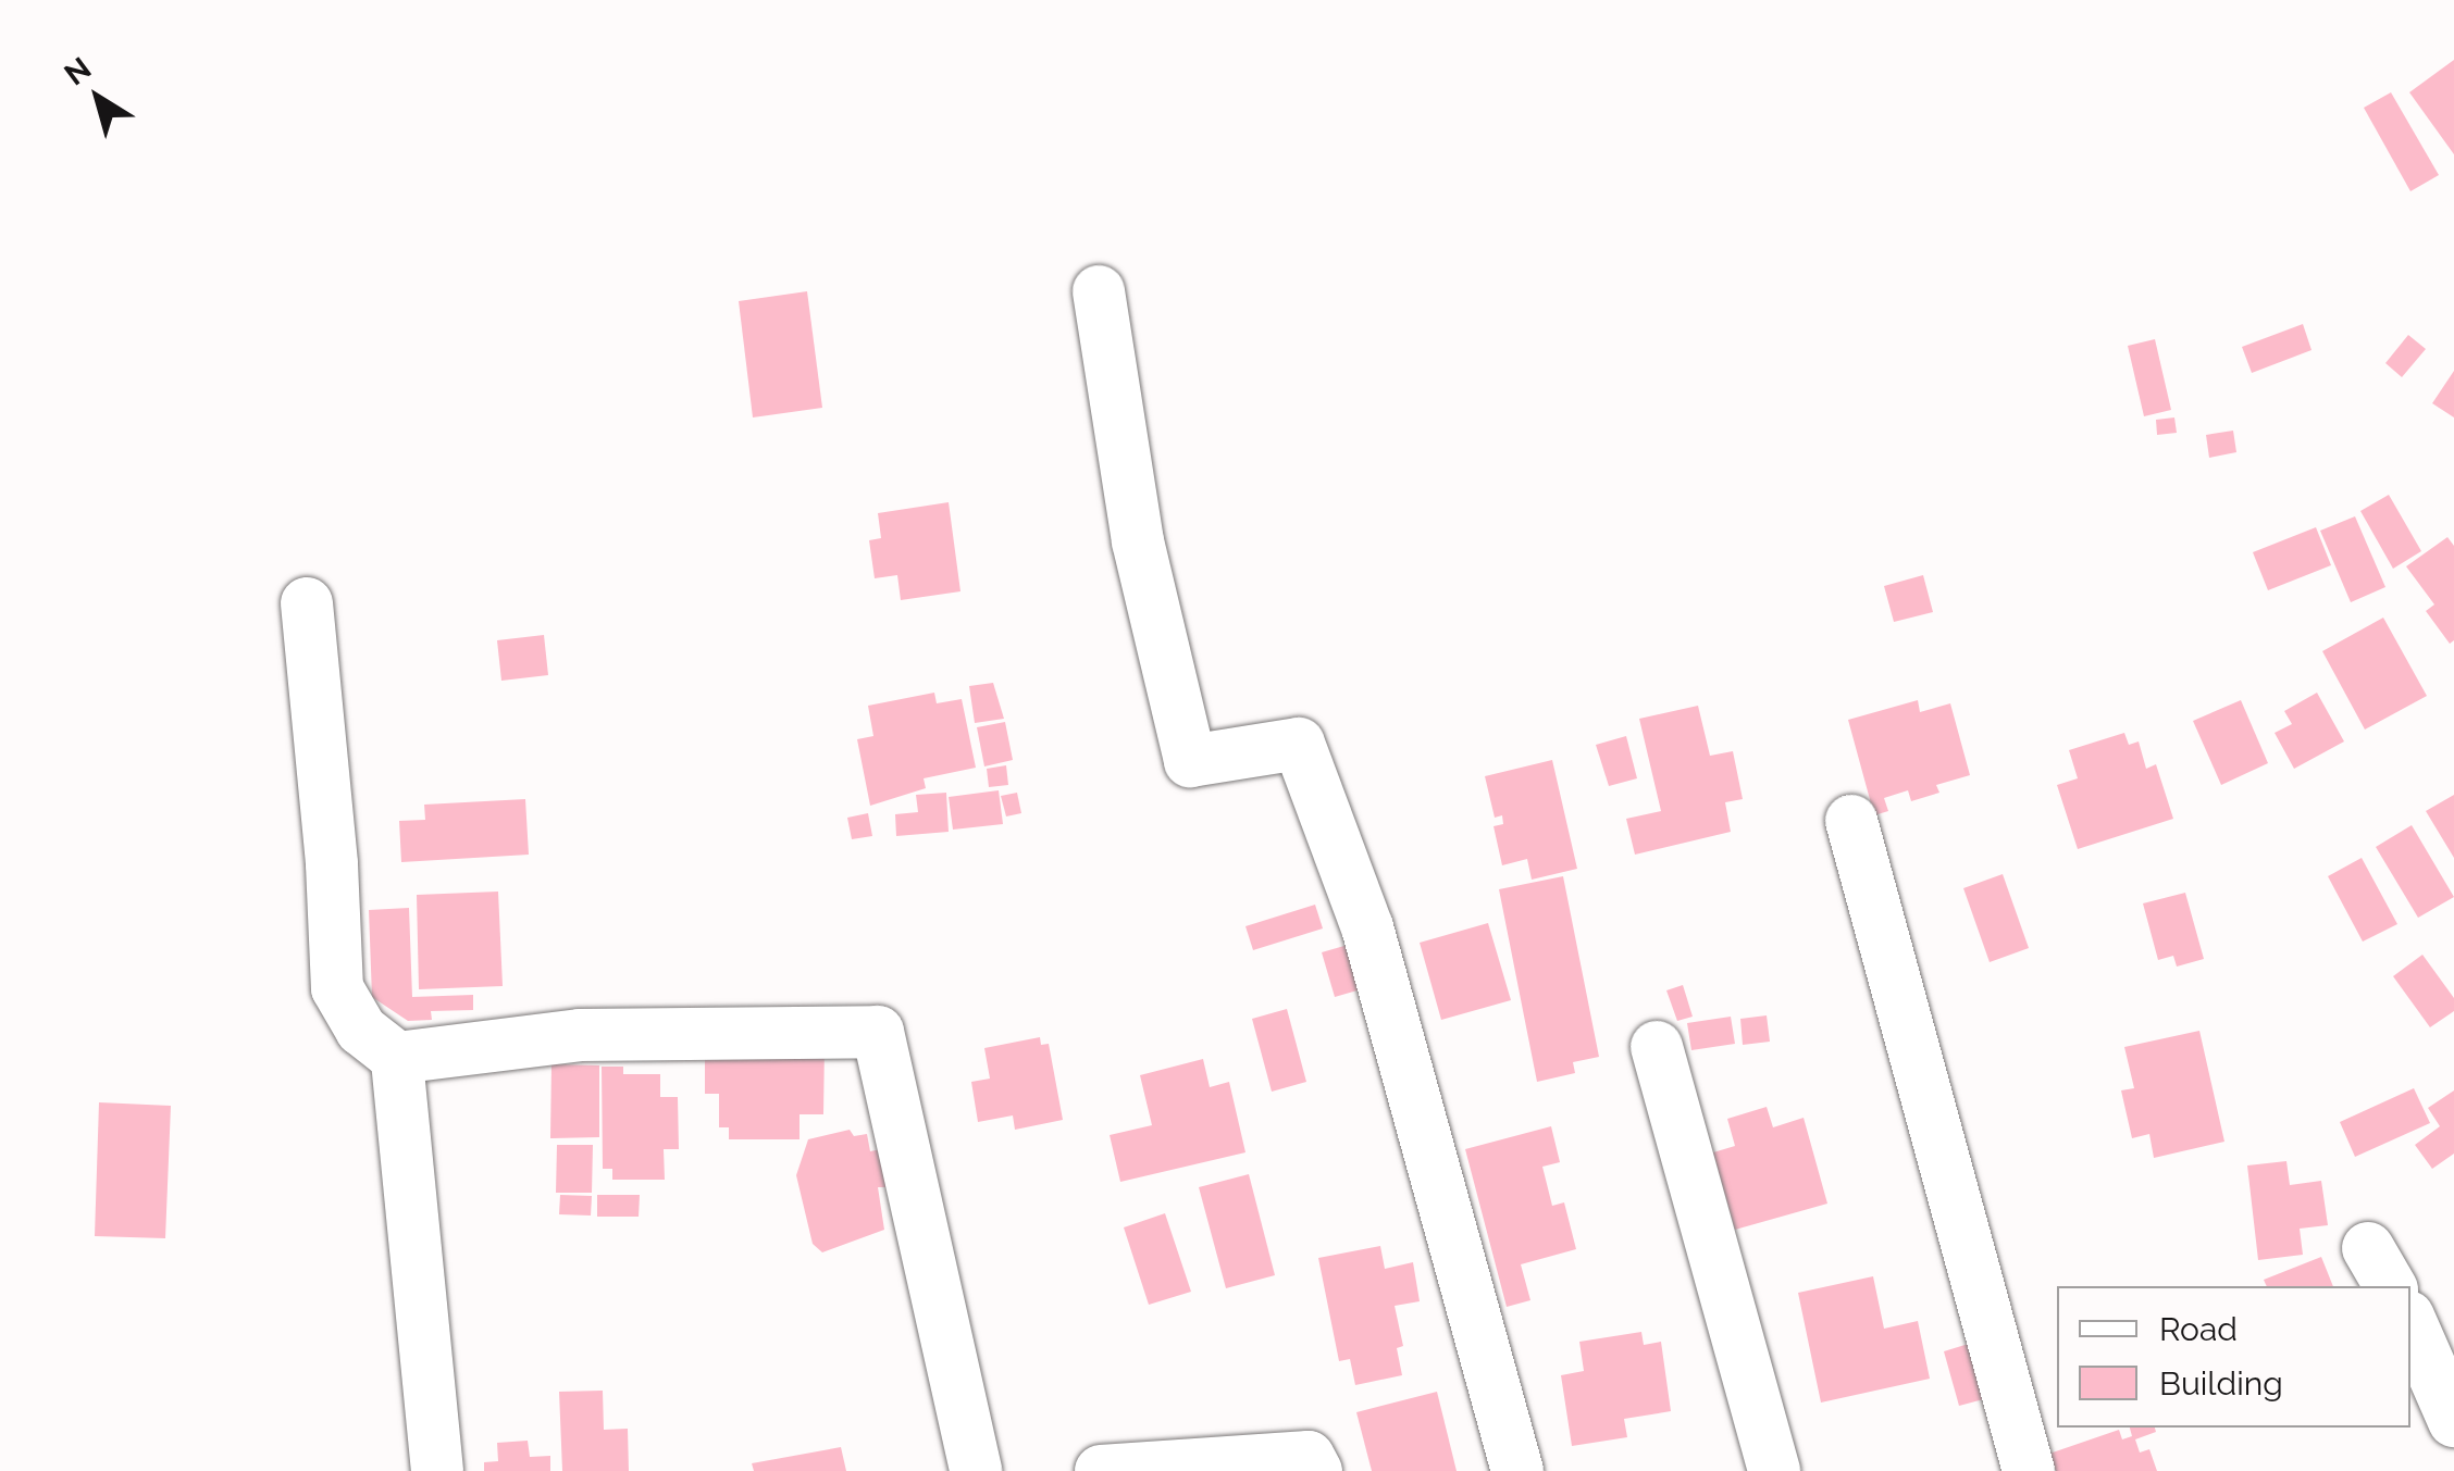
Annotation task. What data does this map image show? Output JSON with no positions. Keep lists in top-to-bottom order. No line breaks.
{"legend":["Road","Building"],"north":"top left"}
